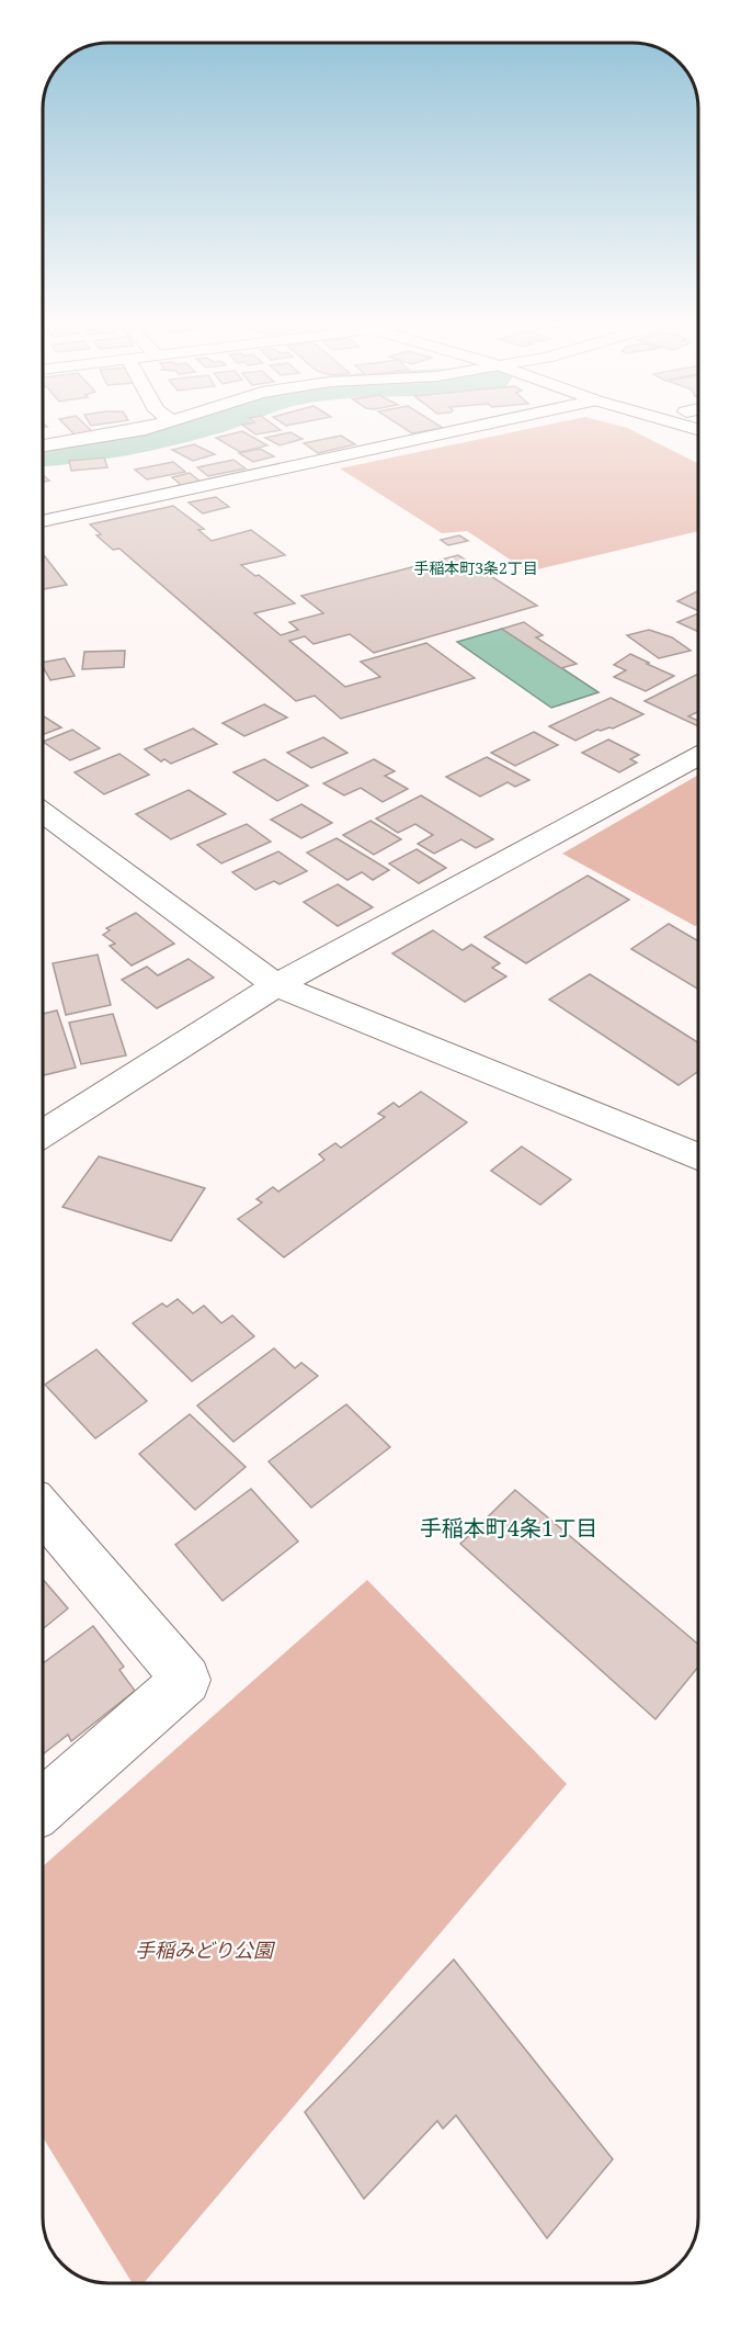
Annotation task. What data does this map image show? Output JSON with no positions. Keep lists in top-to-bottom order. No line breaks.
{"districts":["手稲本町3条2丁目","手稲本町4条1丁目"],"parks":["手稲みどり公園"]}
